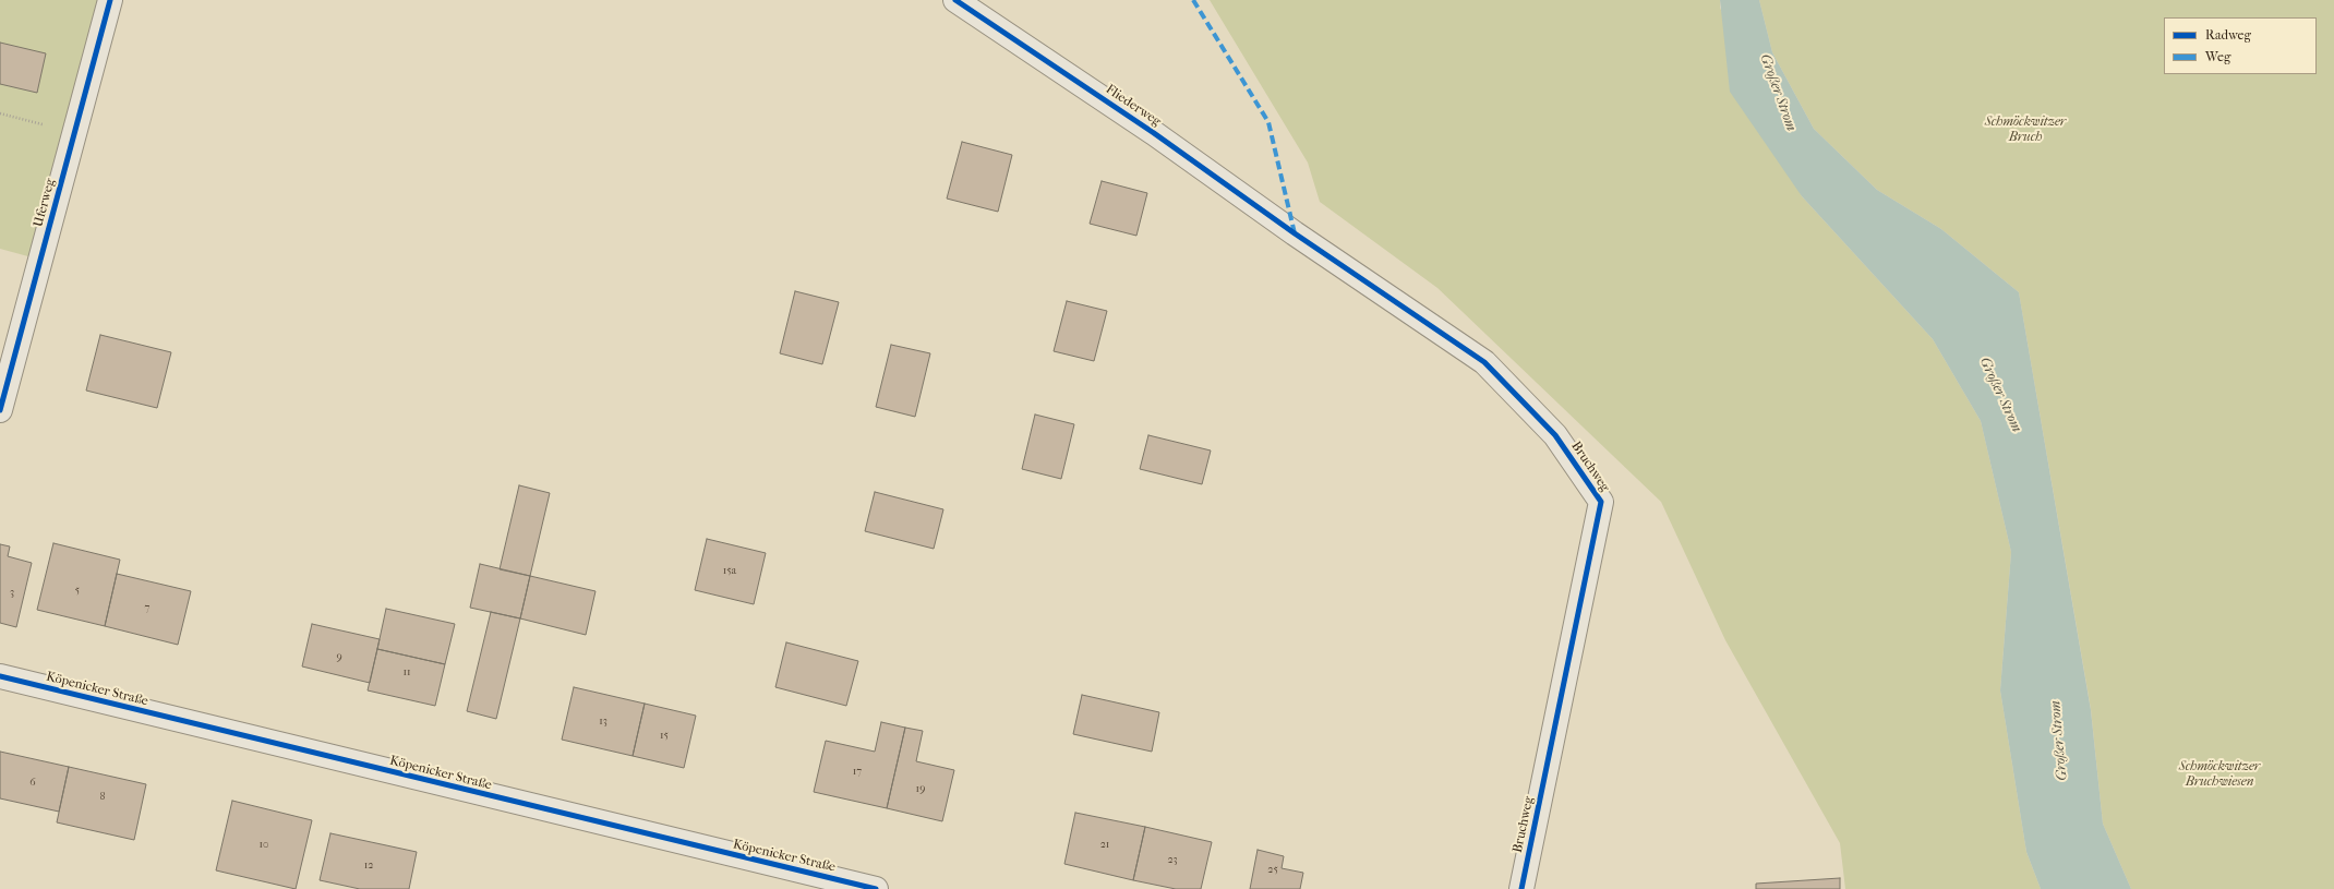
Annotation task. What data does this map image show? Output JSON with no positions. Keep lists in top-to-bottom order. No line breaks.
{"streets":{"street":["Fliederweg","Uferweg","Bruchweg","Köpenicker Straße"]},"crossings":[["Fliederweg","Bruchweg"]],"water":["Großer Strom"],"parks":["Schmöckwitzer Bruch","Schmöckwitzer Bruchwiesen"],"house_numbers":["15a","5","3","7","9","11","13","15","17","6","19","8","10","21","23","12","25"],"legend":["Radweg","Weg"]}
